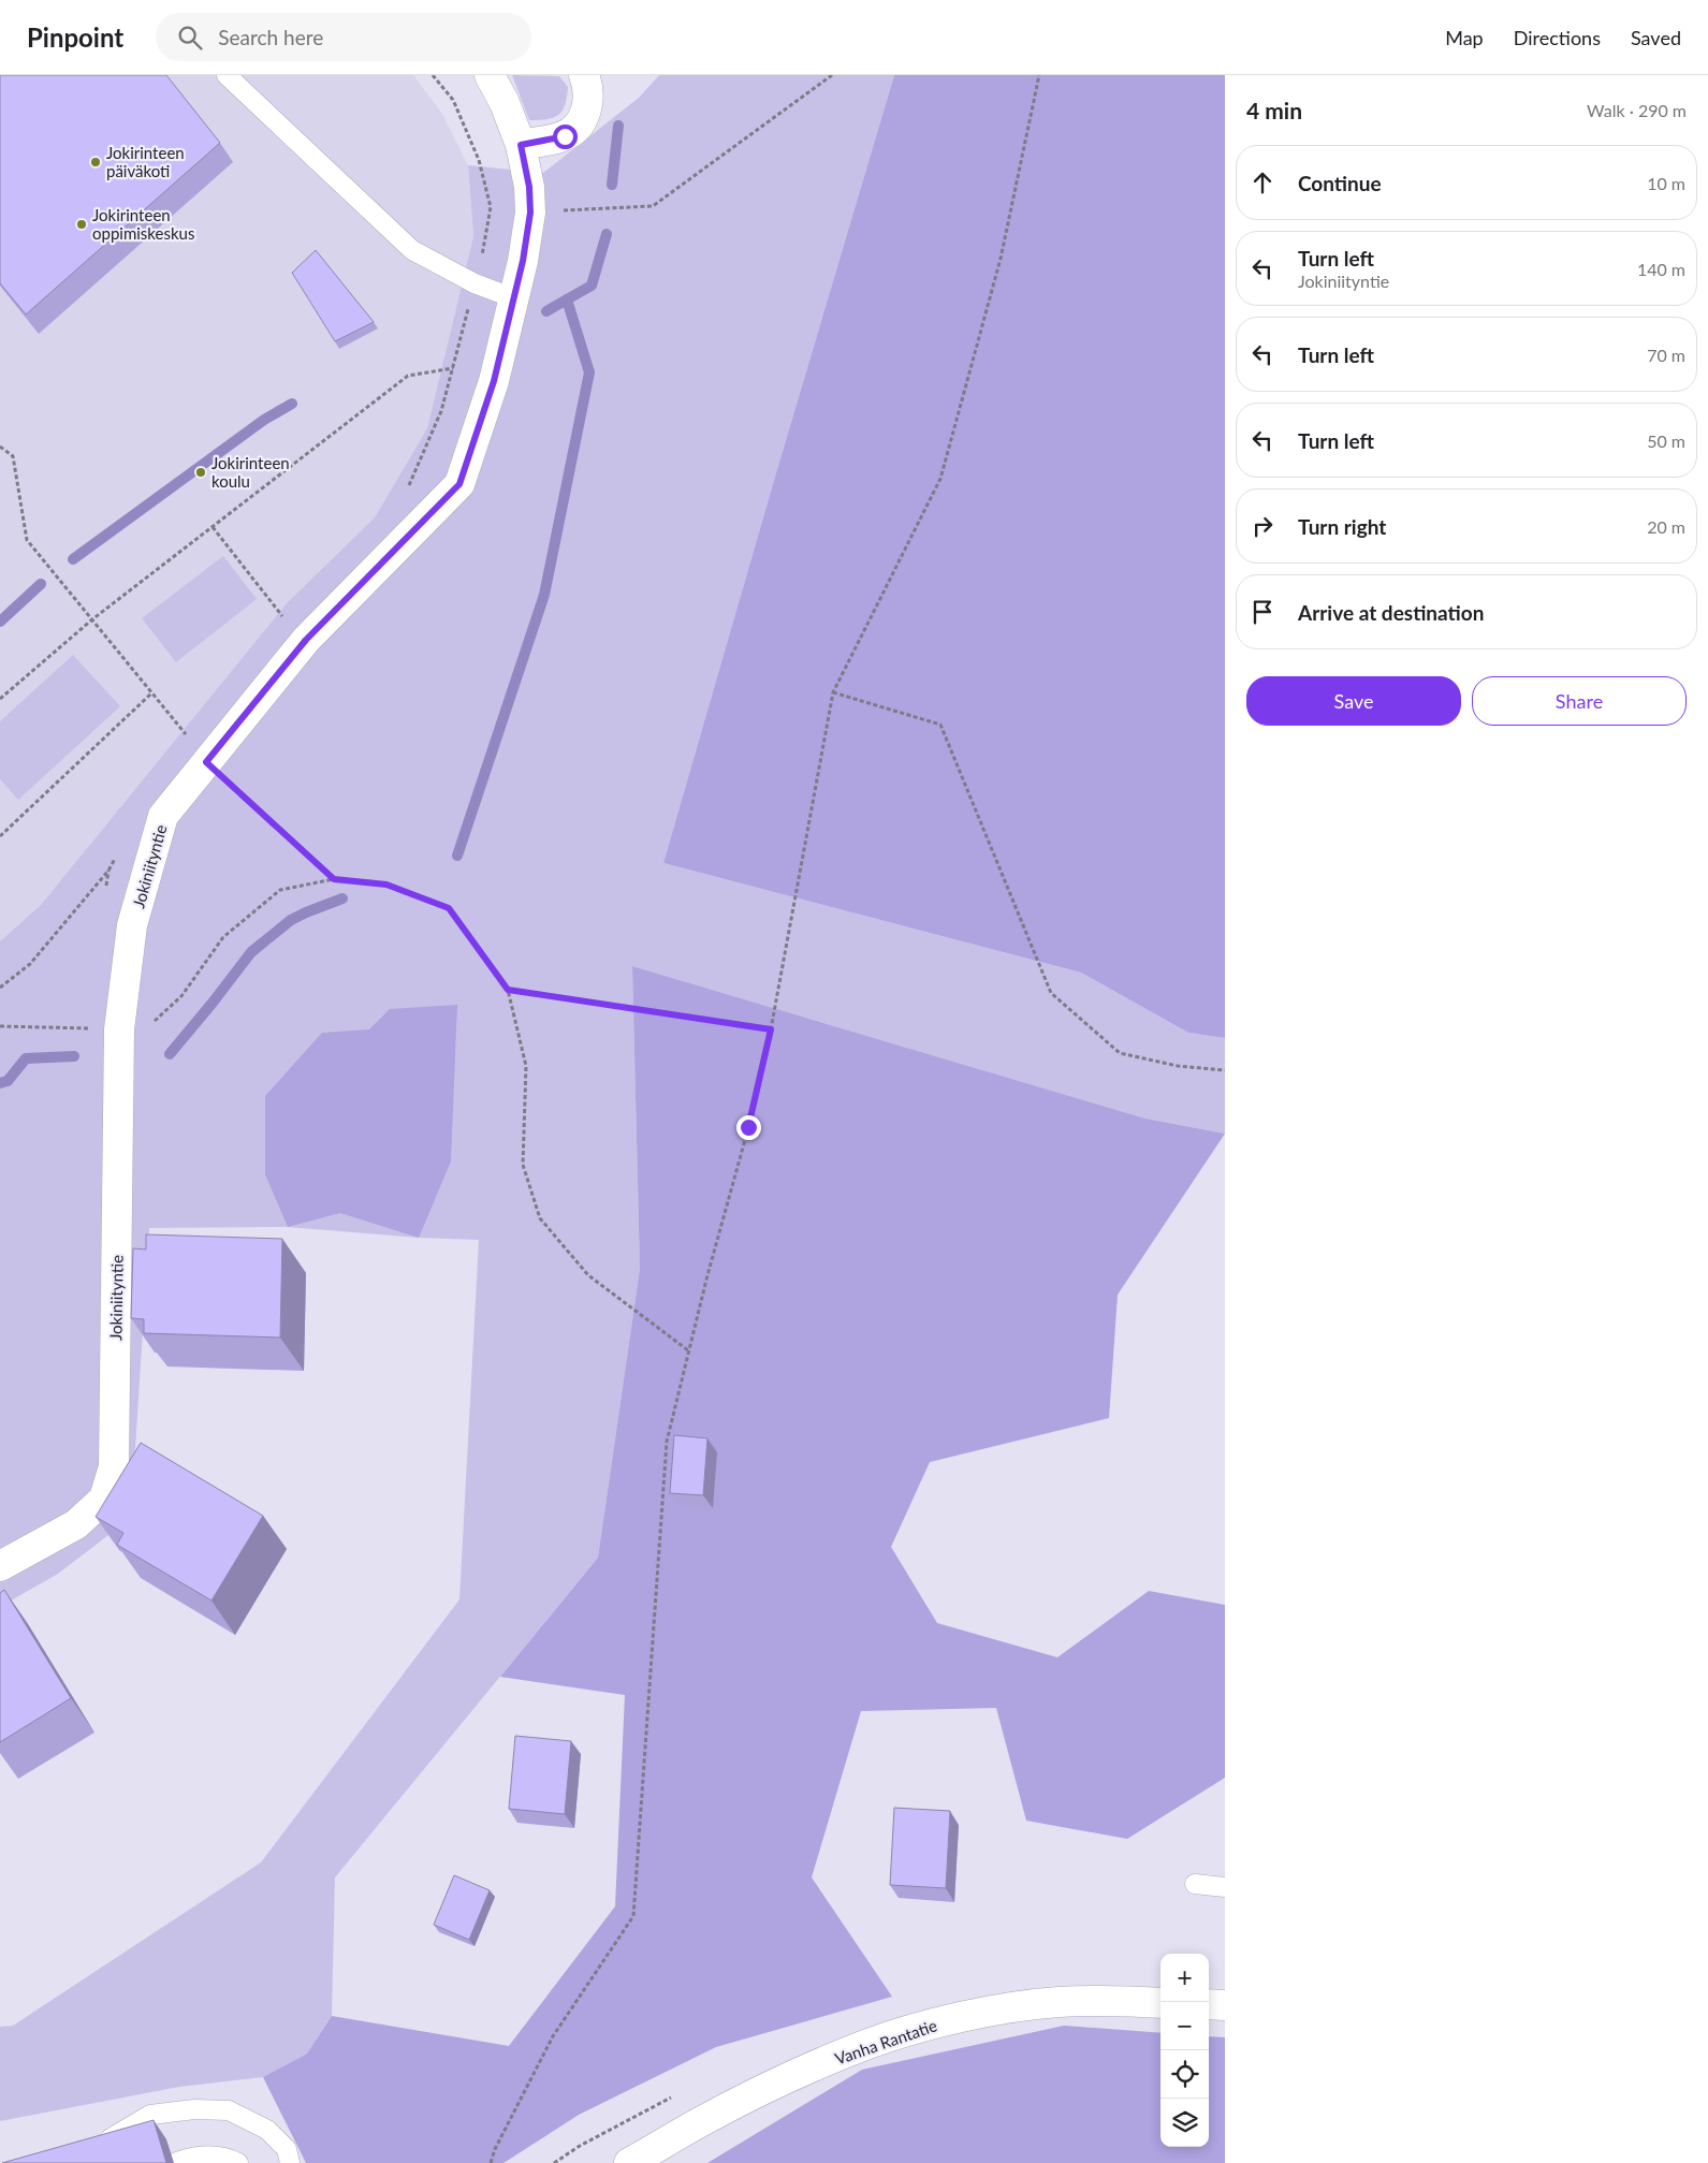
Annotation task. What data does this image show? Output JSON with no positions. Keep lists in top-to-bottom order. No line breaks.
{"streets":{"street":["Jokiniityntie","Vanha Rantatie"]},"places":["Jokirinteen päiväkoti","Jokirinteen oppimiskeskus","Jokirinteen koulu"],"page":{"header":"Pinpoint","search":"Search here","nav":["Map","Directions","Saved"],"heading":["4 min","Walk · 290 m"],"list":[["Continue","10 m"],["Turn left","Jokiniityntie","140 m"],["Turn left","70 m"],["Turn left","50 m"],["Turn right","20 m"],"Arrive at destination"],"buttons":["Save","Share"],"map_buttons":["+","−"]}}
